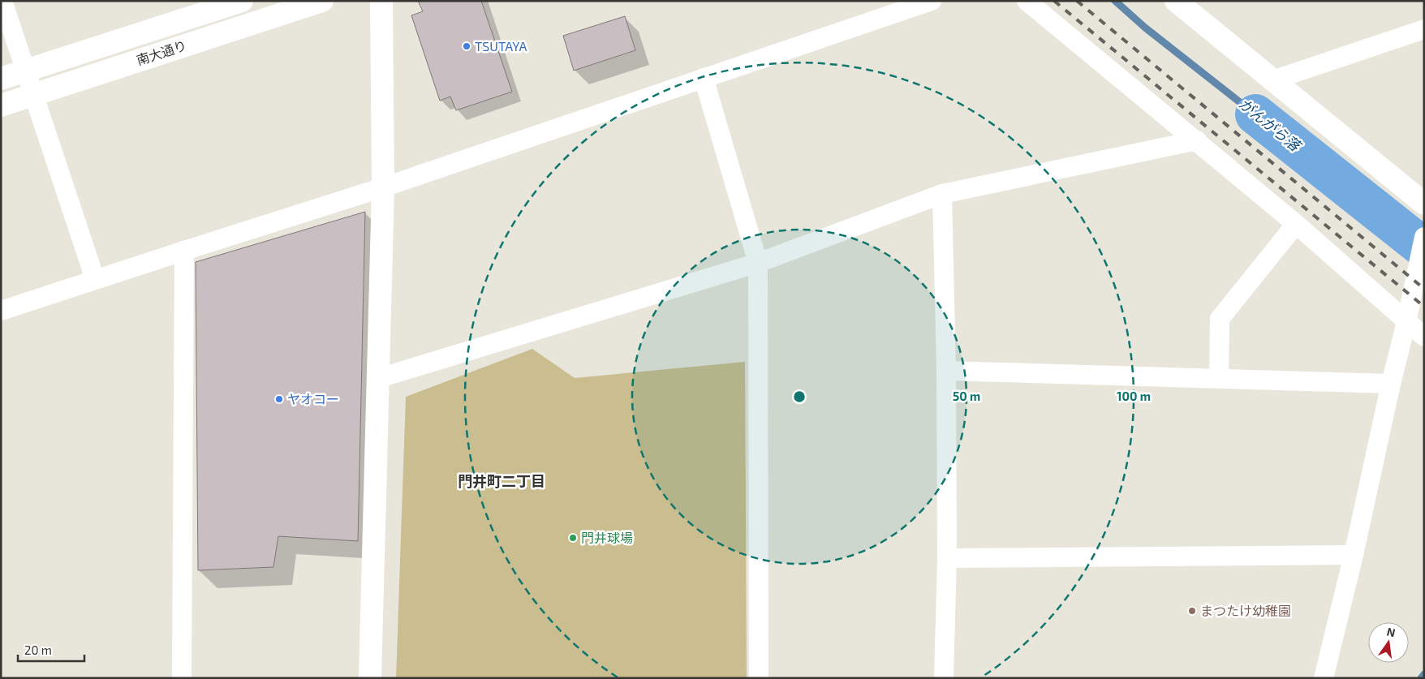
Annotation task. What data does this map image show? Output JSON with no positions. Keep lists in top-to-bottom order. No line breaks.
{"streets":{"street":["南大通り"]},"districts":["門井町二丁目"],"water":["がんがら落"],"places":["TSUTAYA","ヤオコー","門井球場","まつたけ幼稚園"],"scale_bar":"20 m","north":"top","rings":["50 m","100 m"]}
